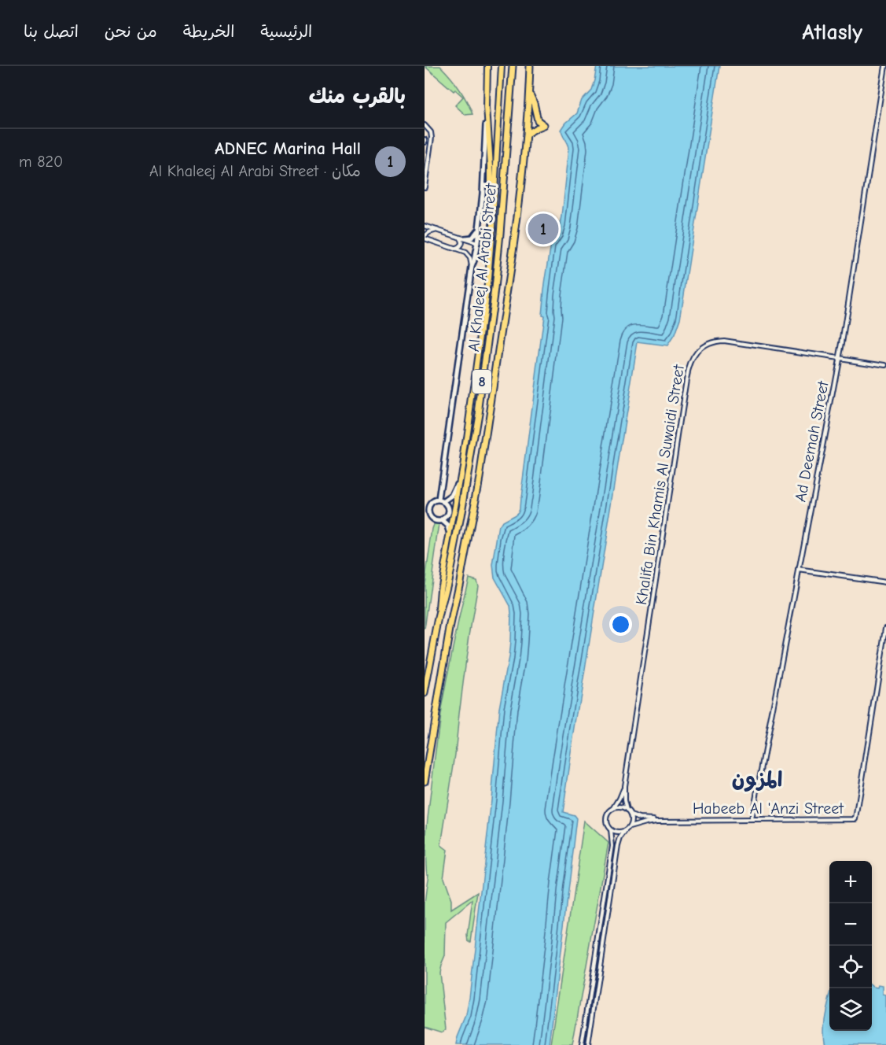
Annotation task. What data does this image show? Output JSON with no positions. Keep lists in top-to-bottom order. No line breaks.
{"streets":{"highway":["Al Khaleej Al Arabi Street","8"],"street":["Ad Deemah Street","Khalifa Bin Khamis Al Suwaidi Street","Habeeb Al 'Anzi Street"]},"crossings":[["Ad Deemah Street","Khalifa Bin Khamis Al Suwaidi Street"],["Ad Deemah Street","Habeeb Al 'Anzi Street"],["Khalifa Bin Khamis Al Suwaidi Street","Habeeb Al 'Anzi Street"]],"districts":["المزون"],"page":{"header":"Atlasly","nav":["الرئيسية","الخريطة","من نحن","اتصل بنا"],"heading":"بالقرب منك","list":[{"mark":"1","name":"ADNEC Marina Hall","note":"مكان · Al Khaleej Al Arabi Street","value":"820 m"}],"pins":"1","map_buttons":["+","−"]}}
